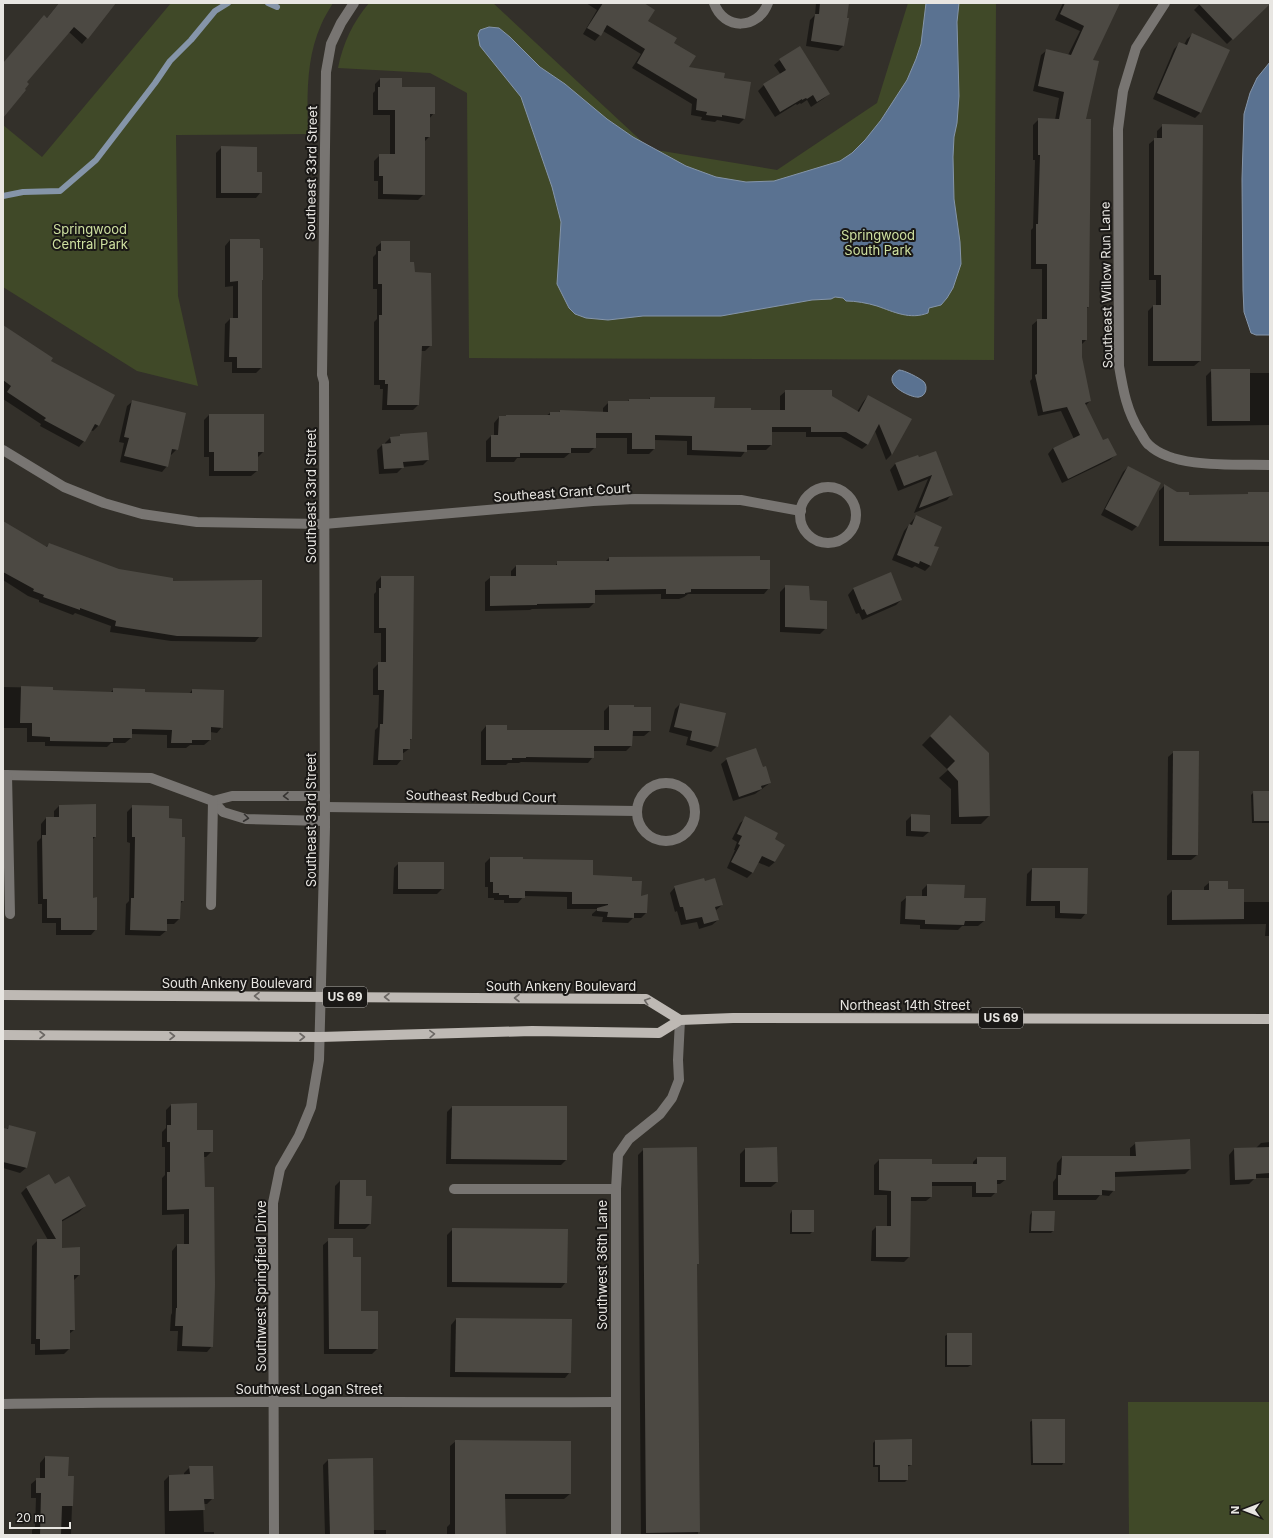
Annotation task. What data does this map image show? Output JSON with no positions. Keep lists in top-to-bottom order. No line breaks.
{"streets":{"main road":["South Ankeny Boulevard","US 69","Northeast 14th Street"],"street":["Southeast 33rd Street","Southeast Willow Run Lane","Southeast Grant Court","Southeast Redbud Court","Southwest 36th Lane","Southwest Springfield Drive","Southwest Logan Street"]},"crossings":[["Southeast 33rd Street","Southeast Grant Court"],["Southeast 33rd Street","Southeast Redbud Court"],["Southeast 33rd Street","South Ankeny Boulevard"],["Southeast 33rd Street","Southwest Springfield Drive"],["South Ankeny Boulevard","US 69"],["South Ankeny Boulevard","Northeast 14th Street"],["South Ankeny Boulevard","Southwest 36th Lane"],["South Ankeny Boulevard","Southwest Springfield Drive"],["US 69","Northeast 14th Street"],["US 69","Southwest 36th Lane"],["US 69","Southwest Springfield Drive"],["Northeast 14th Street","Southwest 36th Lane"],["Southwest 36th Lane","Southwest Logan Street"],["Southwest Springfield Drive","Southwest Logan Street"]],"parks":["Springwood Central Park","Springwood South Park"],"scale_bar":"20 m","north":"left"}
